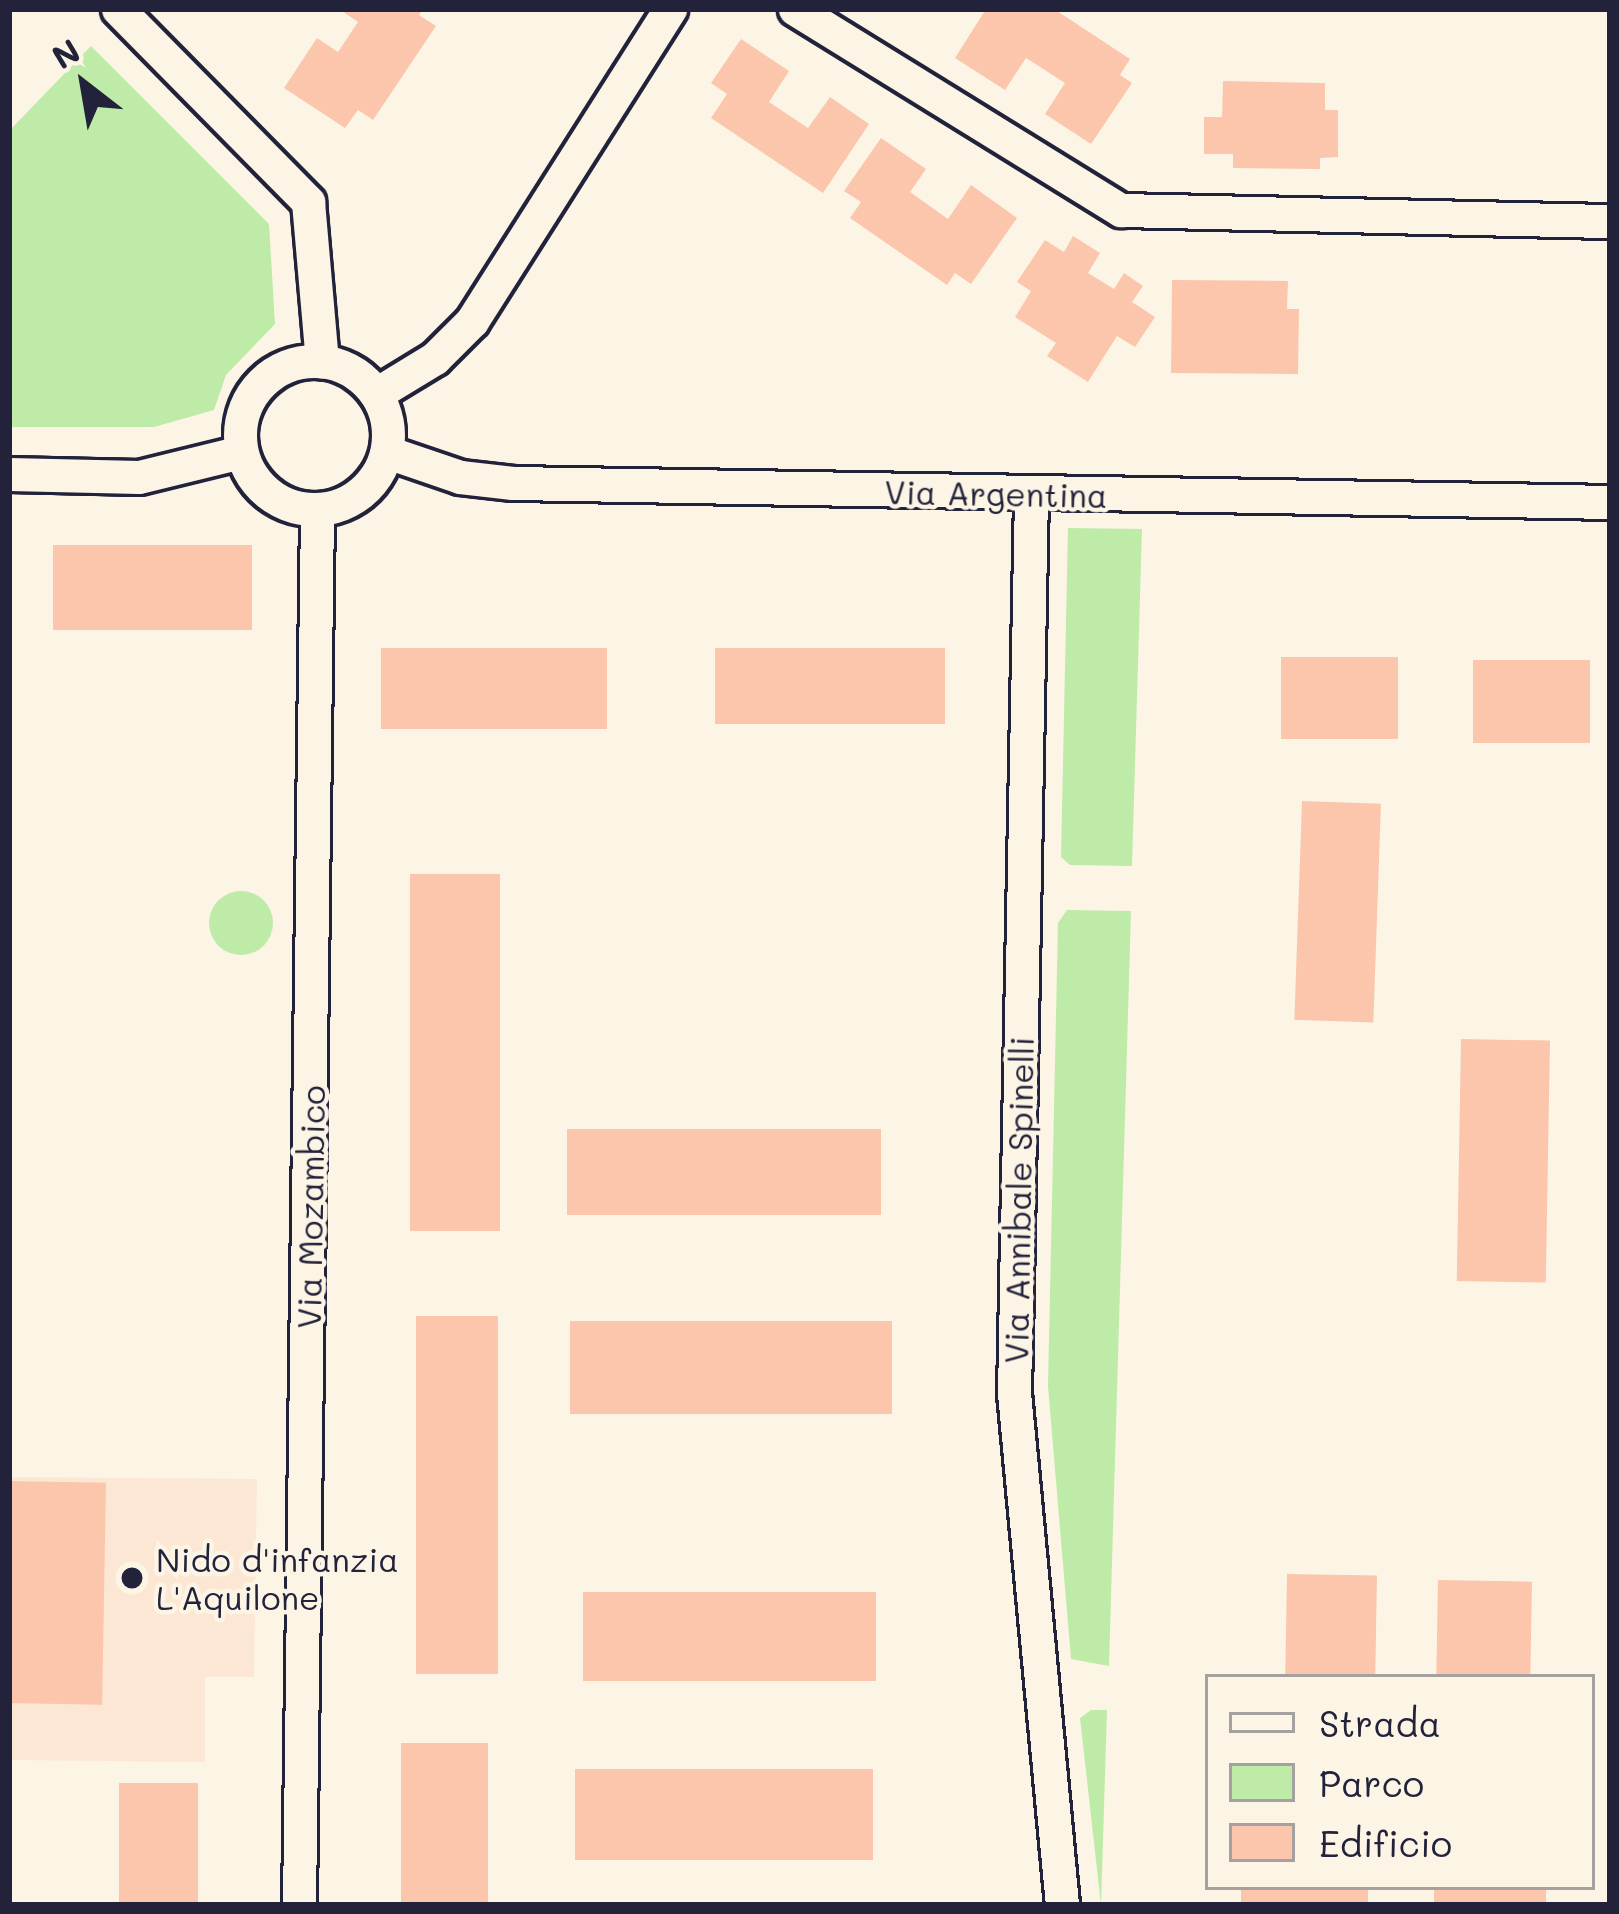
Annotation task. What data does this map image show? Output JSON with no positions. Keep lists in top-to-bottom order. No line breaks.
{"streets":{"street":["Via Argentina","Via Annibale Spinelli","Via Mozambico"]},"crossings":[["Via Argentina","Via Annibale Spinelli"],["Via Argentina","Via Mozambico"]],"places":["Nido d'infanzia L'Aquilone"],"legend":["Strada","Parco","Edificio"],"north":"top left"}
